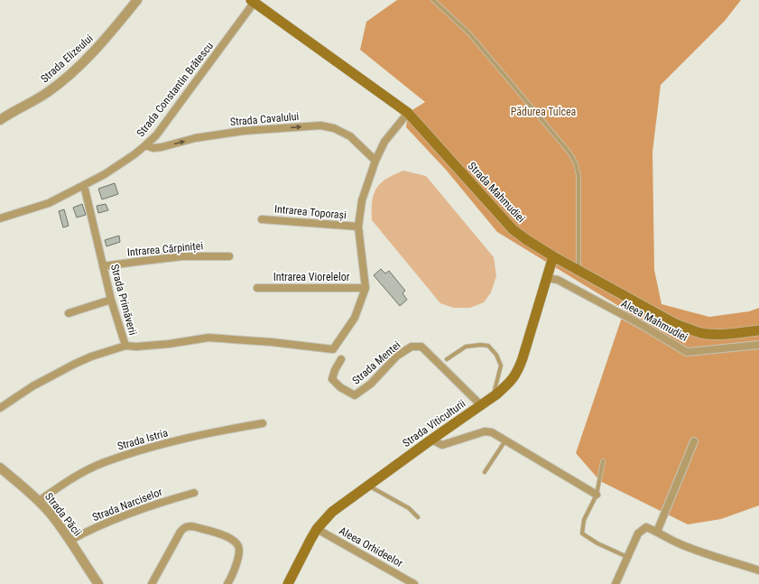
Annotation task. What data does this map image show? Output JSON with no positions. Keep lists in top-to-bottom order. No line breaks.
{"streets":{"main road":["Strada Mahmudiei","Strada Viticulturii"],"street":["Strada Elizeului","Strada Constantin Brătescu","Strada Cavalului","Intrarea Toporași","Intrarea Cărpiniței","Intrarea Viorelelor","Strada Primăverii","Aleea Mahmudiei","Strada Mentei","Strada Istria","Strada Narciselor","Strada Păcii","Aleea Orhideelor"]},"crossings":[["Strada Constantin Brătescu","Strada Cavalului"],["Strada Constantin Brătescu","Strada Mahmudiei"],["Strada Constantin Brătescu","Strada Primăverii"],["Strada Mahmudiei","Strada Viticulturii"],["Intrarea Cărpiniței","Strada Primăverii"],["Aleea Mahmudiei","Strada Viticulturii"],["Strada Mentei","Strada Viticulturii"],["Strada Viticulturii","Aleea Orhideelor"],["Strada Istria","Strada Păcii"],["Strada Narciselor","Strada Păcii"]],"one_way":["Strada Cavalului"],"parks":["Pădurea Tulcea"]}
